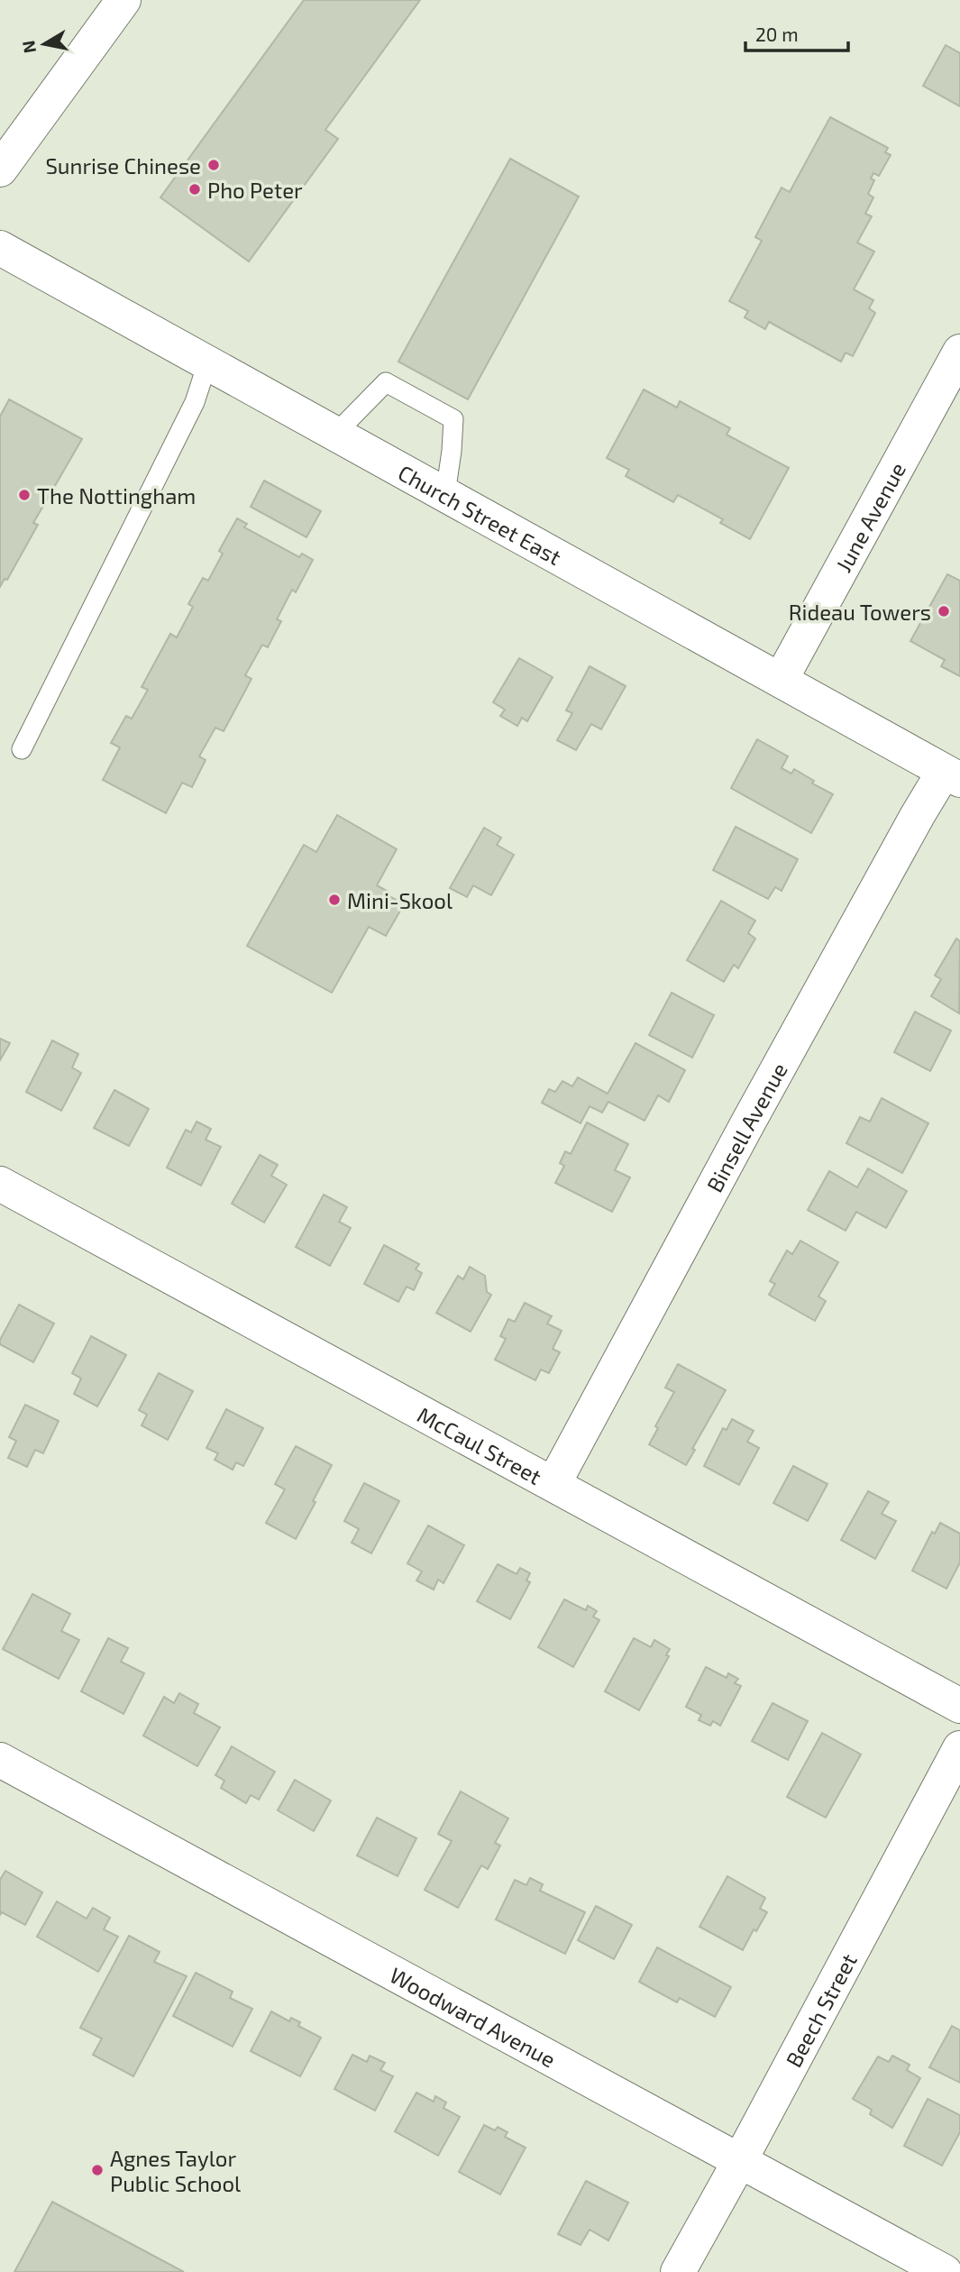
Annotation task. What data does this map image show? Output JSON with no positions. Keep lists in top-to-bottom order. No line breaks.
{"streets":{"street":["Church Street East","June Avenue","Binsell Avenue","McCaul Street","Beech Street","Woodward Avenue"]},"crossings":[["Church Street East","June Avenue"],["Church Street East","Binsell Avenue"],["Binsell Avenue","McCaul Street"],["Beech Street","Woodward Avenue"]],"places":["Sunrise Chinese","Pho Peter","The Nottingham","Rideau Towers","Mini-Skool","Agnes Taylor Public School"],"scale_bar":"20 m","north":"left"}
